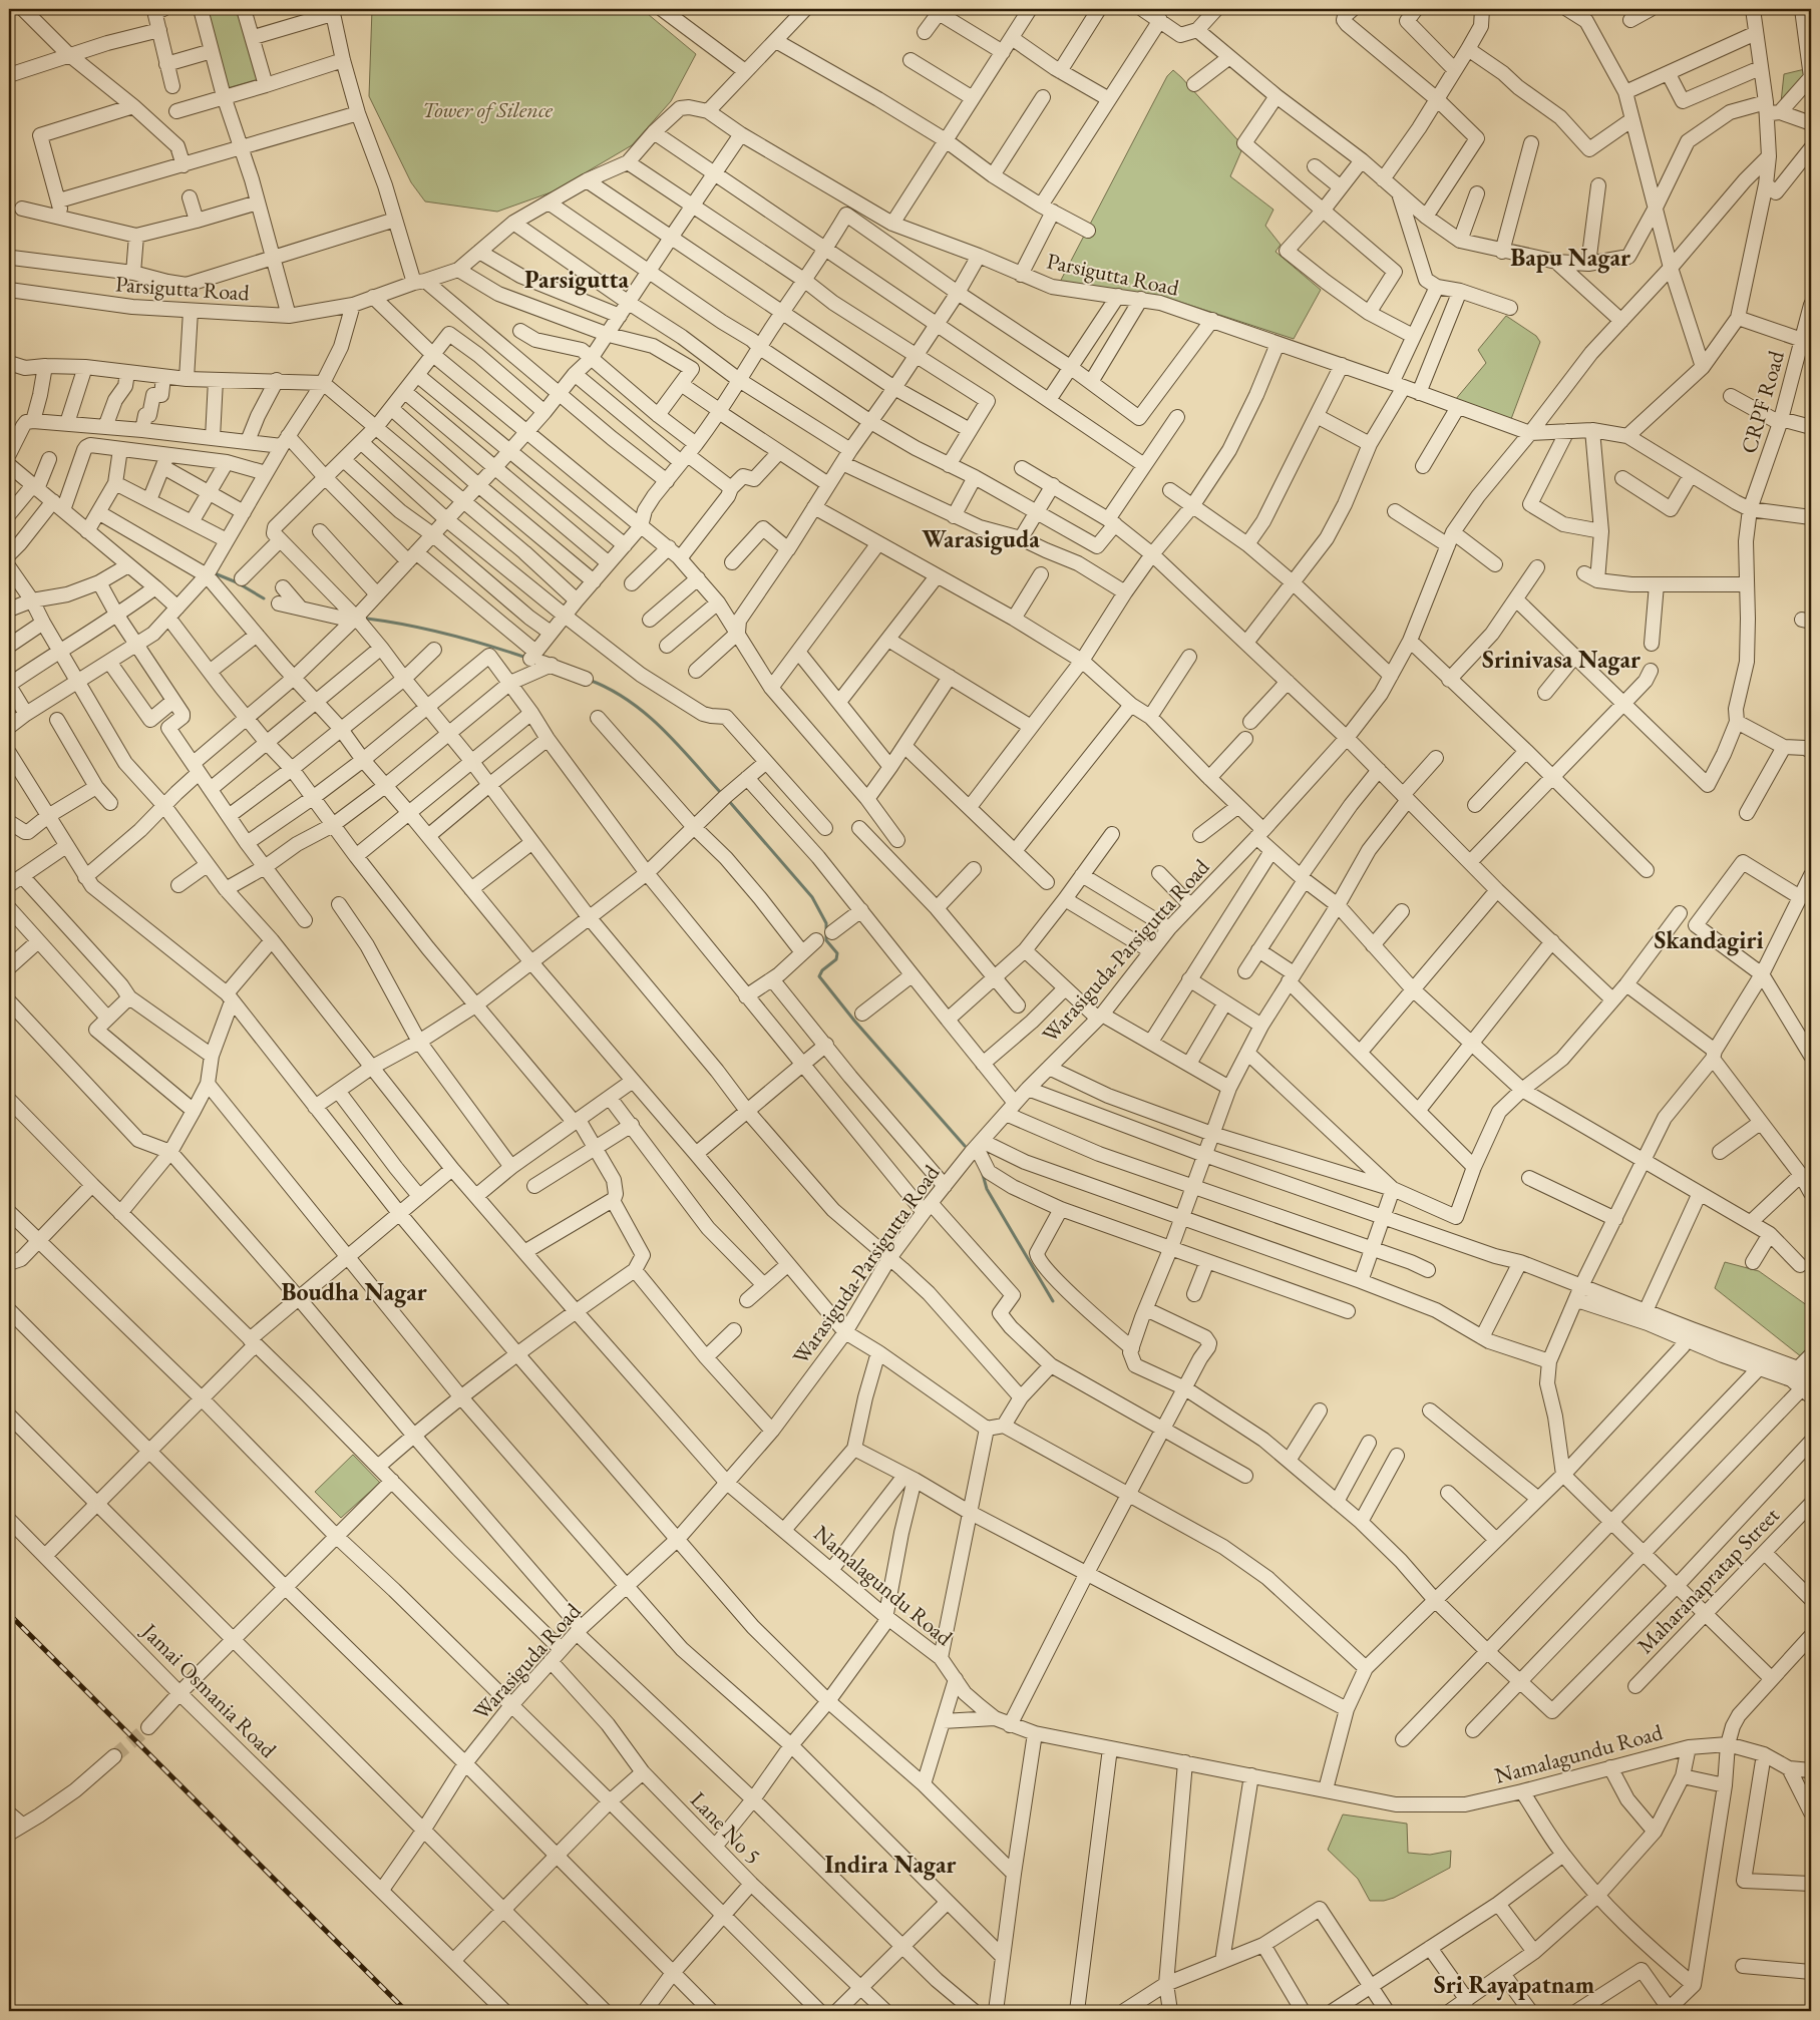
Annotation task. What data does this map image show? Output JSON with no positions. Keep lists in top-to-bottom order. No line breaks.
{"streets":{"street":["Parsigutta Road","CRPF Road","Warasiguda-Parsigutta Road","Maharanapratap Street","Namalagundu Road","Warasiguda Road","Jamai Osmania Road","Lane No 5"]},"crossings":[["Parsigutta Road","Warasiguda-Parsigutta Road"],["Warasiguda-Parsigutta Road","Namalagundu Road"],["Warasiguda-Parsigutta Road","Warasiguda Road"],["Namalagundu Road","Warasiguda Road"],["Warasiguda Road","Jamai Osmania Road"],["Warasiguda Road","Lane No 5"]],"districts":["Bapu Nagar","Parsigutta","Warasiguda","Srinivasa Nagar","Skandagiri","Boudha Nagar","Indira Nagar","Sri Rayapatnam"],"parks":["Tower of Silence"]}
